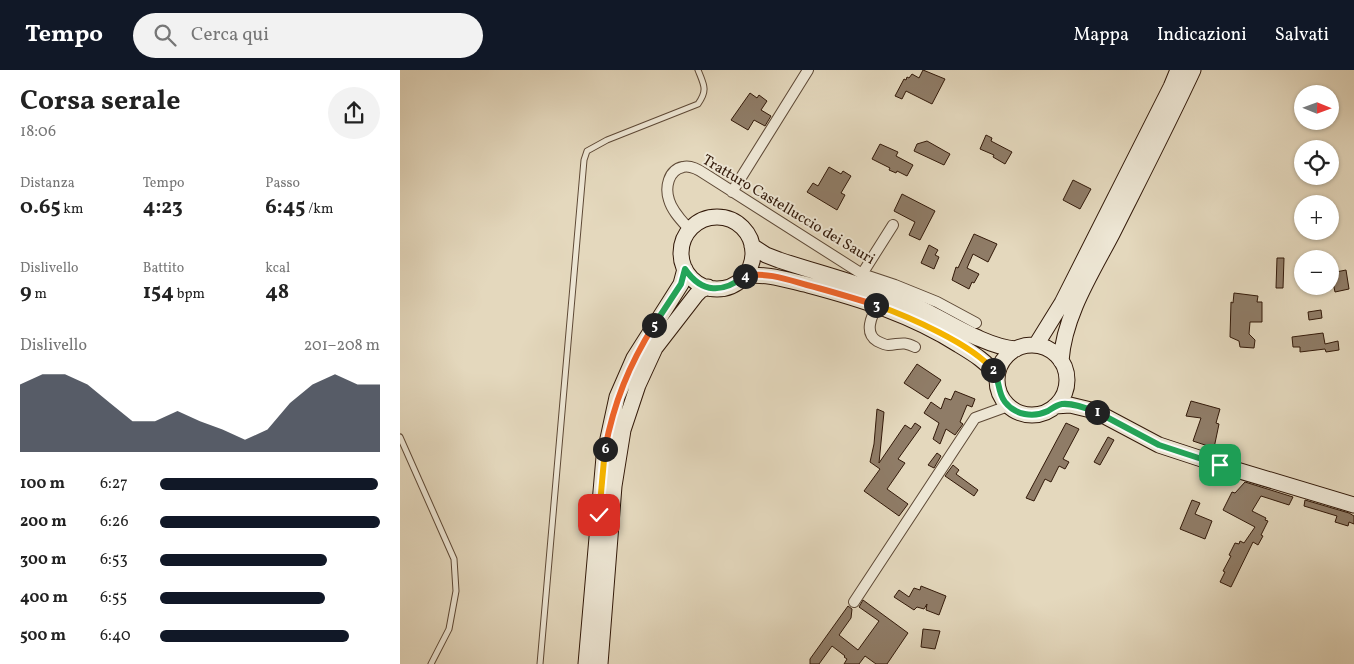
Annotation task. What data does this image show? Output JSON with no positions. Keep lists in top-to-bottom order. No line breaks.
{"streets":{"street":["Tratturo Castelluccio dei Sauri"]},"north":"right","page":{"header":"Tempo","search":"Cerca qui","nav":["Mappa","Indicazioni","Salvati"],"heading":["Corsa serale","18:06"],"map_buttons":["+","−"],"stats":[["Distanza","0.65 km"],["Tempo","4:23"],["Passo","6:45 /km"],["Dislivello","9 m"],["Battito","154 bpm"],["kcal","48"]],"pins":["4","3","5","2","1","6"],"chart":["Dislivello","201–208 m"],"list":[{"name":"100 m","note":"6:27"},{"name":"200 m","note":"6:26"},{"name":"300 m","note":"6:53"},{"name":"400 m","note":"6:55"},{"name":"500 m","note":"6:40"}]}}
